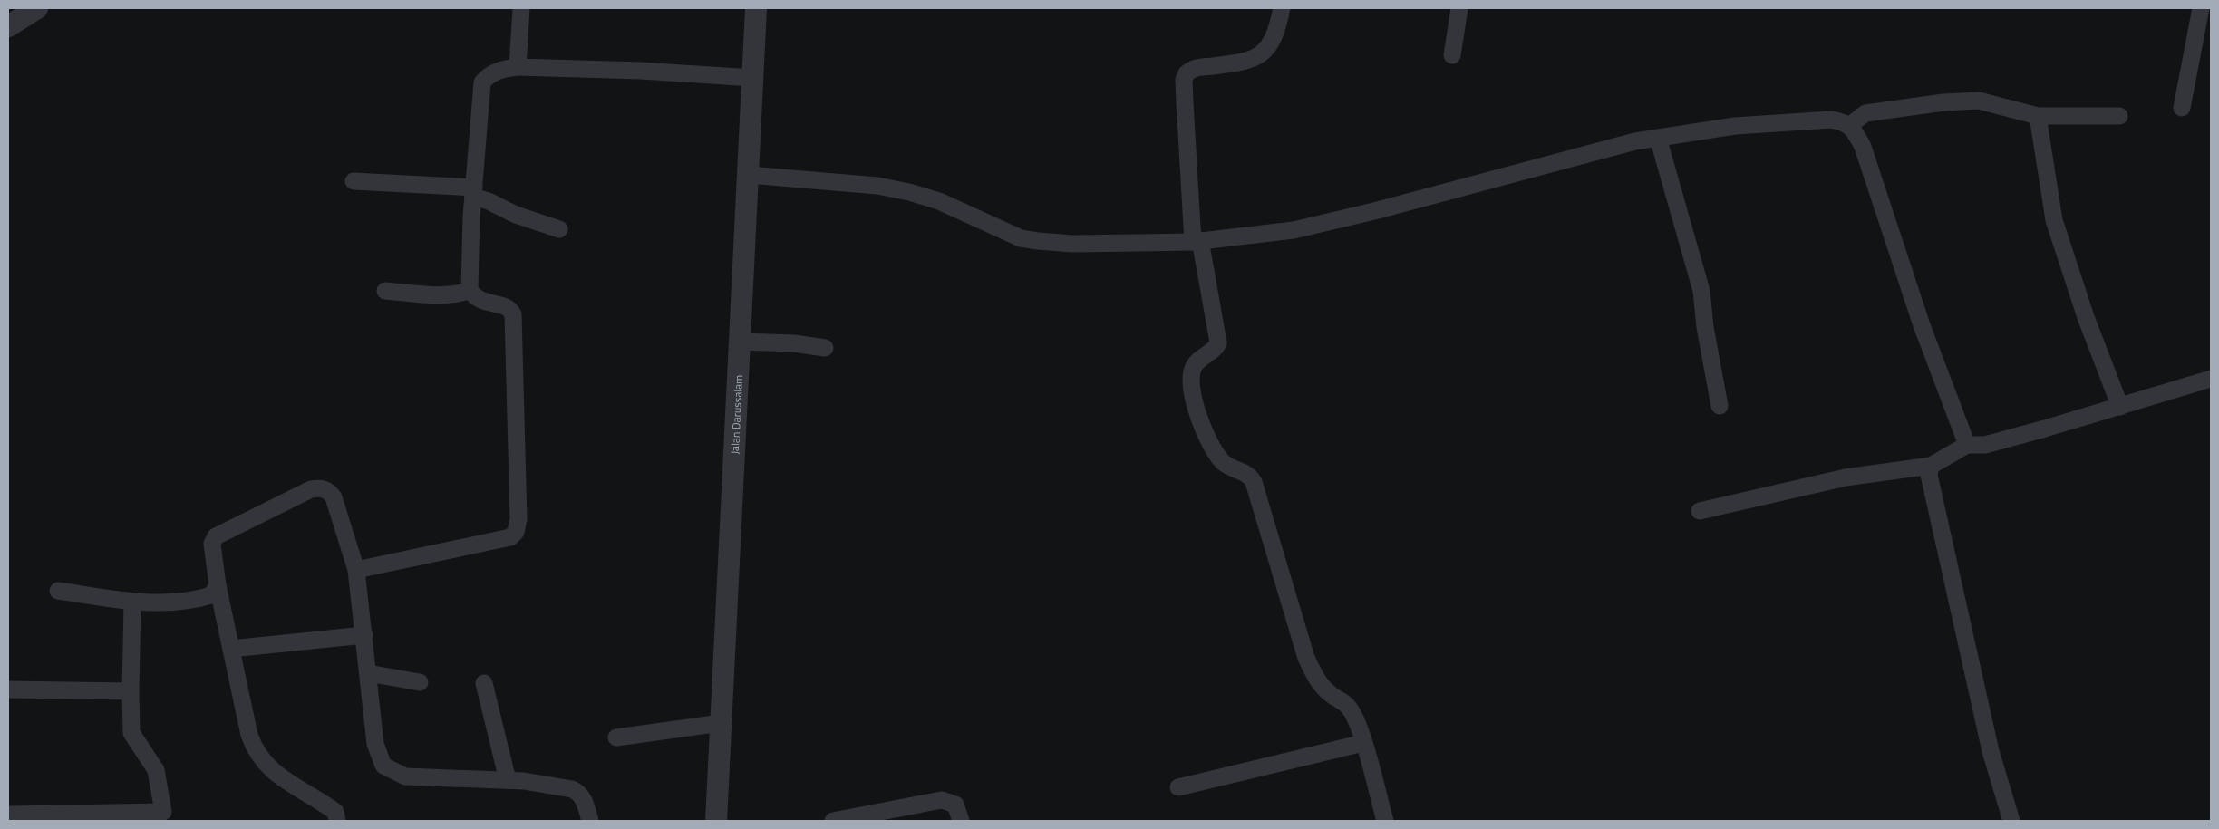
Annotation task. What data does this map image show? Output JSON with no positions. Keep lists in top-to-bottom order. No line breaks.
{"streets":{"street":["Jalan Darussalam"]}}
